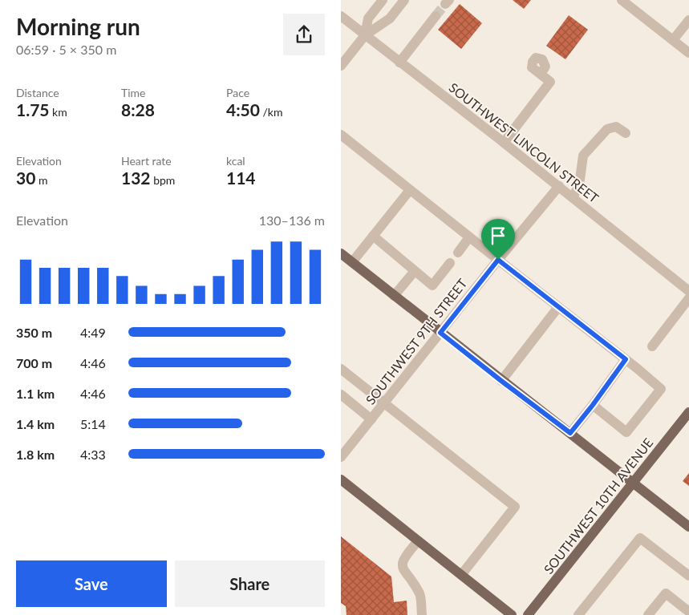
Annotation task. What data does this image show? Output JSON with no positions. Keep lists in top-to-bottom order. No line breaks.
{"streets":{"main road":["SOUTHWEST 10TH AVENUE"],"street":["SOUTHWEST LINCOLN STREET","SOUTHWEST 9TH STREET"]},"crossings":[["SOUTHWEST LINCOLN STREET","SOUTHWEST 9TH STREET"]],"page":{"heading":["Morning run","06:59 · 5 × 350 m"],"stats":[["Distance","1.75 km"],["Time","8:28"],["Pace","4:50 /km"],["Elevation","30 m"],["Heart rate","132 bpm"],["kcal","114"]],"chart":["Elevation","130–136 m"],"list":[{"name":"350 m","note":"4:49"},{"name":"700 m","note":"4:46"},{"name":"1.1 km","note":"4:46"},{"name":"1.4 km","note":"5:14"},{"name":"1.8 km","note":"4:33"}],"buttons":["Save","Share"]}}
